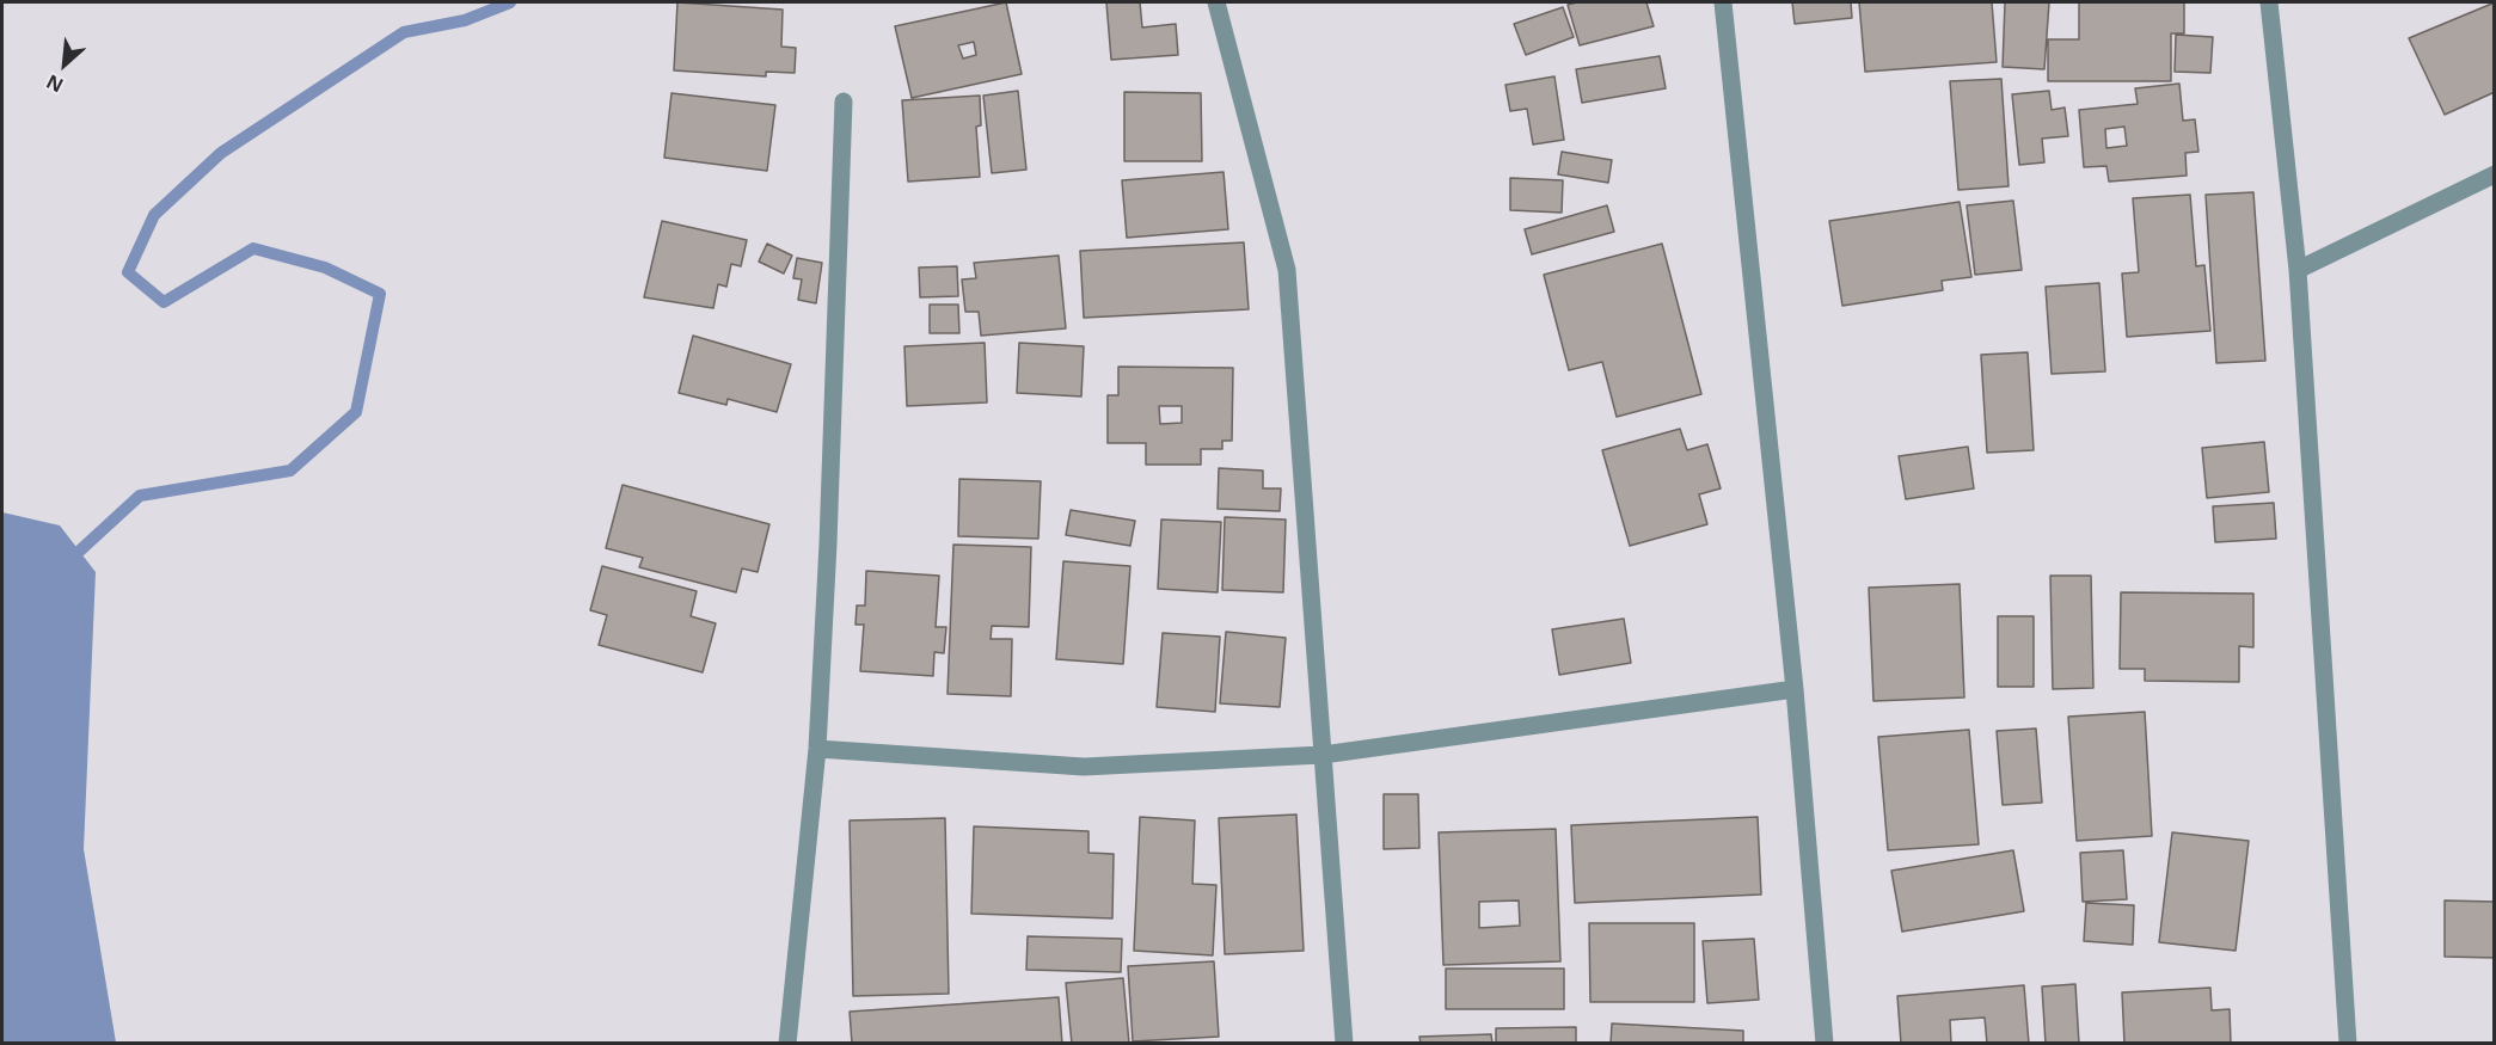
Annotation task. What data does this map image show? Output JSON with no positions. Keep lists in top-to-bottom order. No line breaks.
{"north":"bottom left"}
